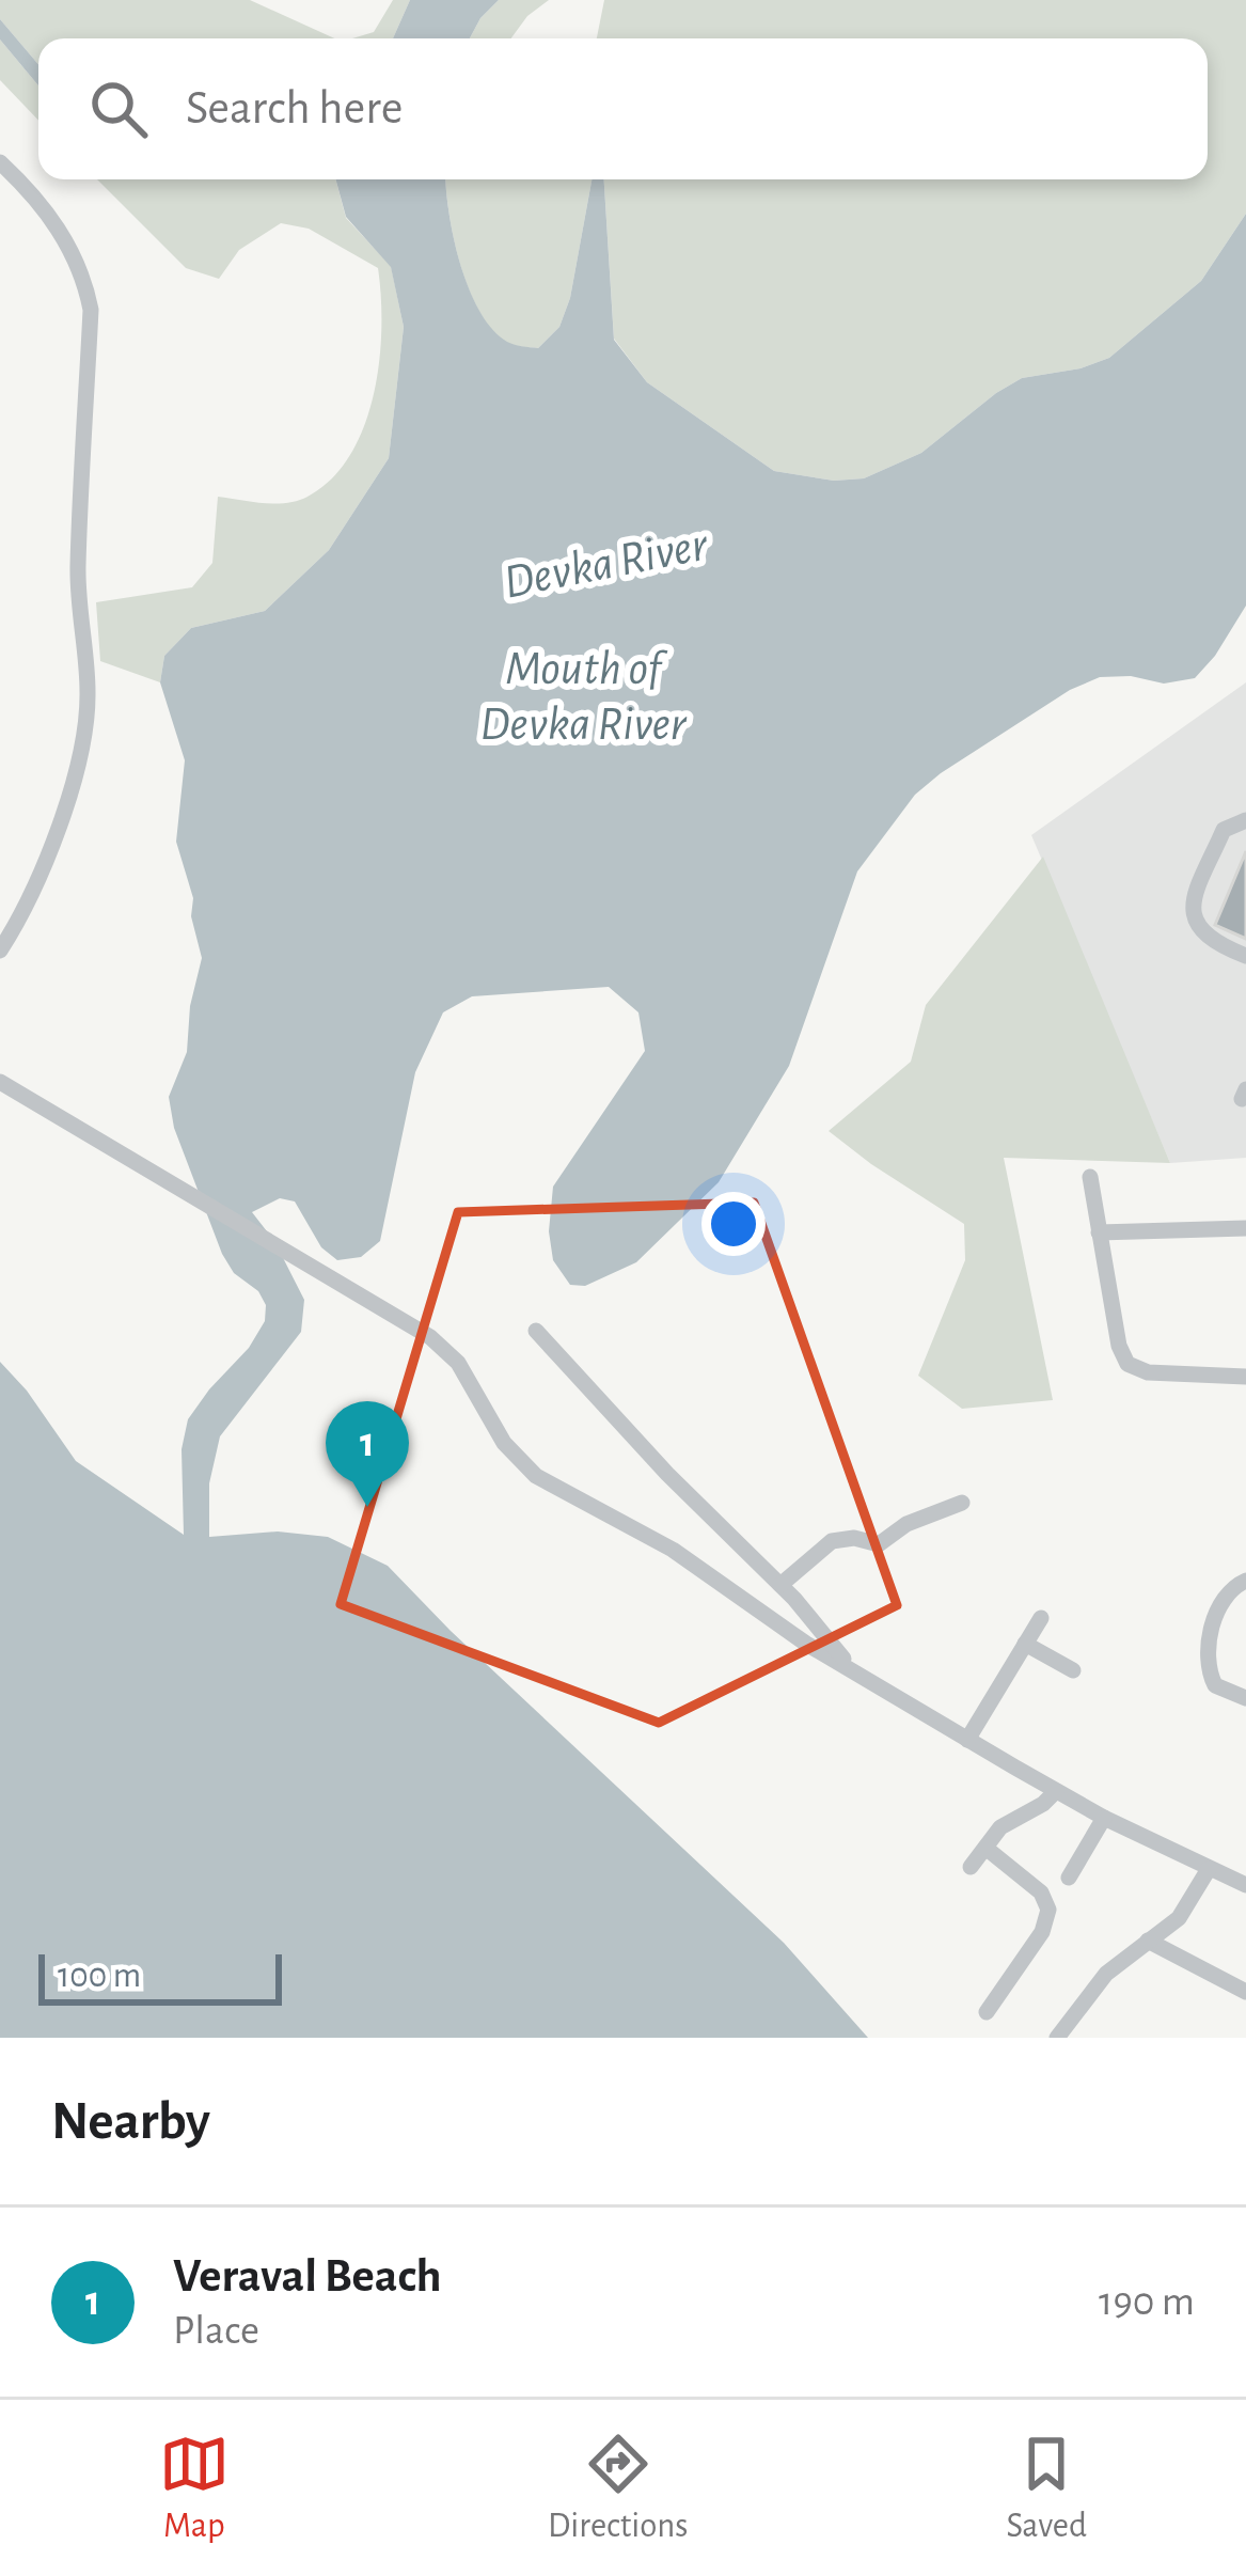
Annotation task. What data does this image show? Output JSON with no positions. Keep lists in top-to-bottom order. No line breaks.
{"water":["Devka River","Mouth of Devka River"],"scale_bar":"100 m","page":{"search":"Search here","pins":"1","scale":"100 m","heading":"Nearby","list":[{"mark":"1","name":"Veraval Beach","note":"Place","value":"190 m"}],"nav":["Map","Directions","Saved"]}}
